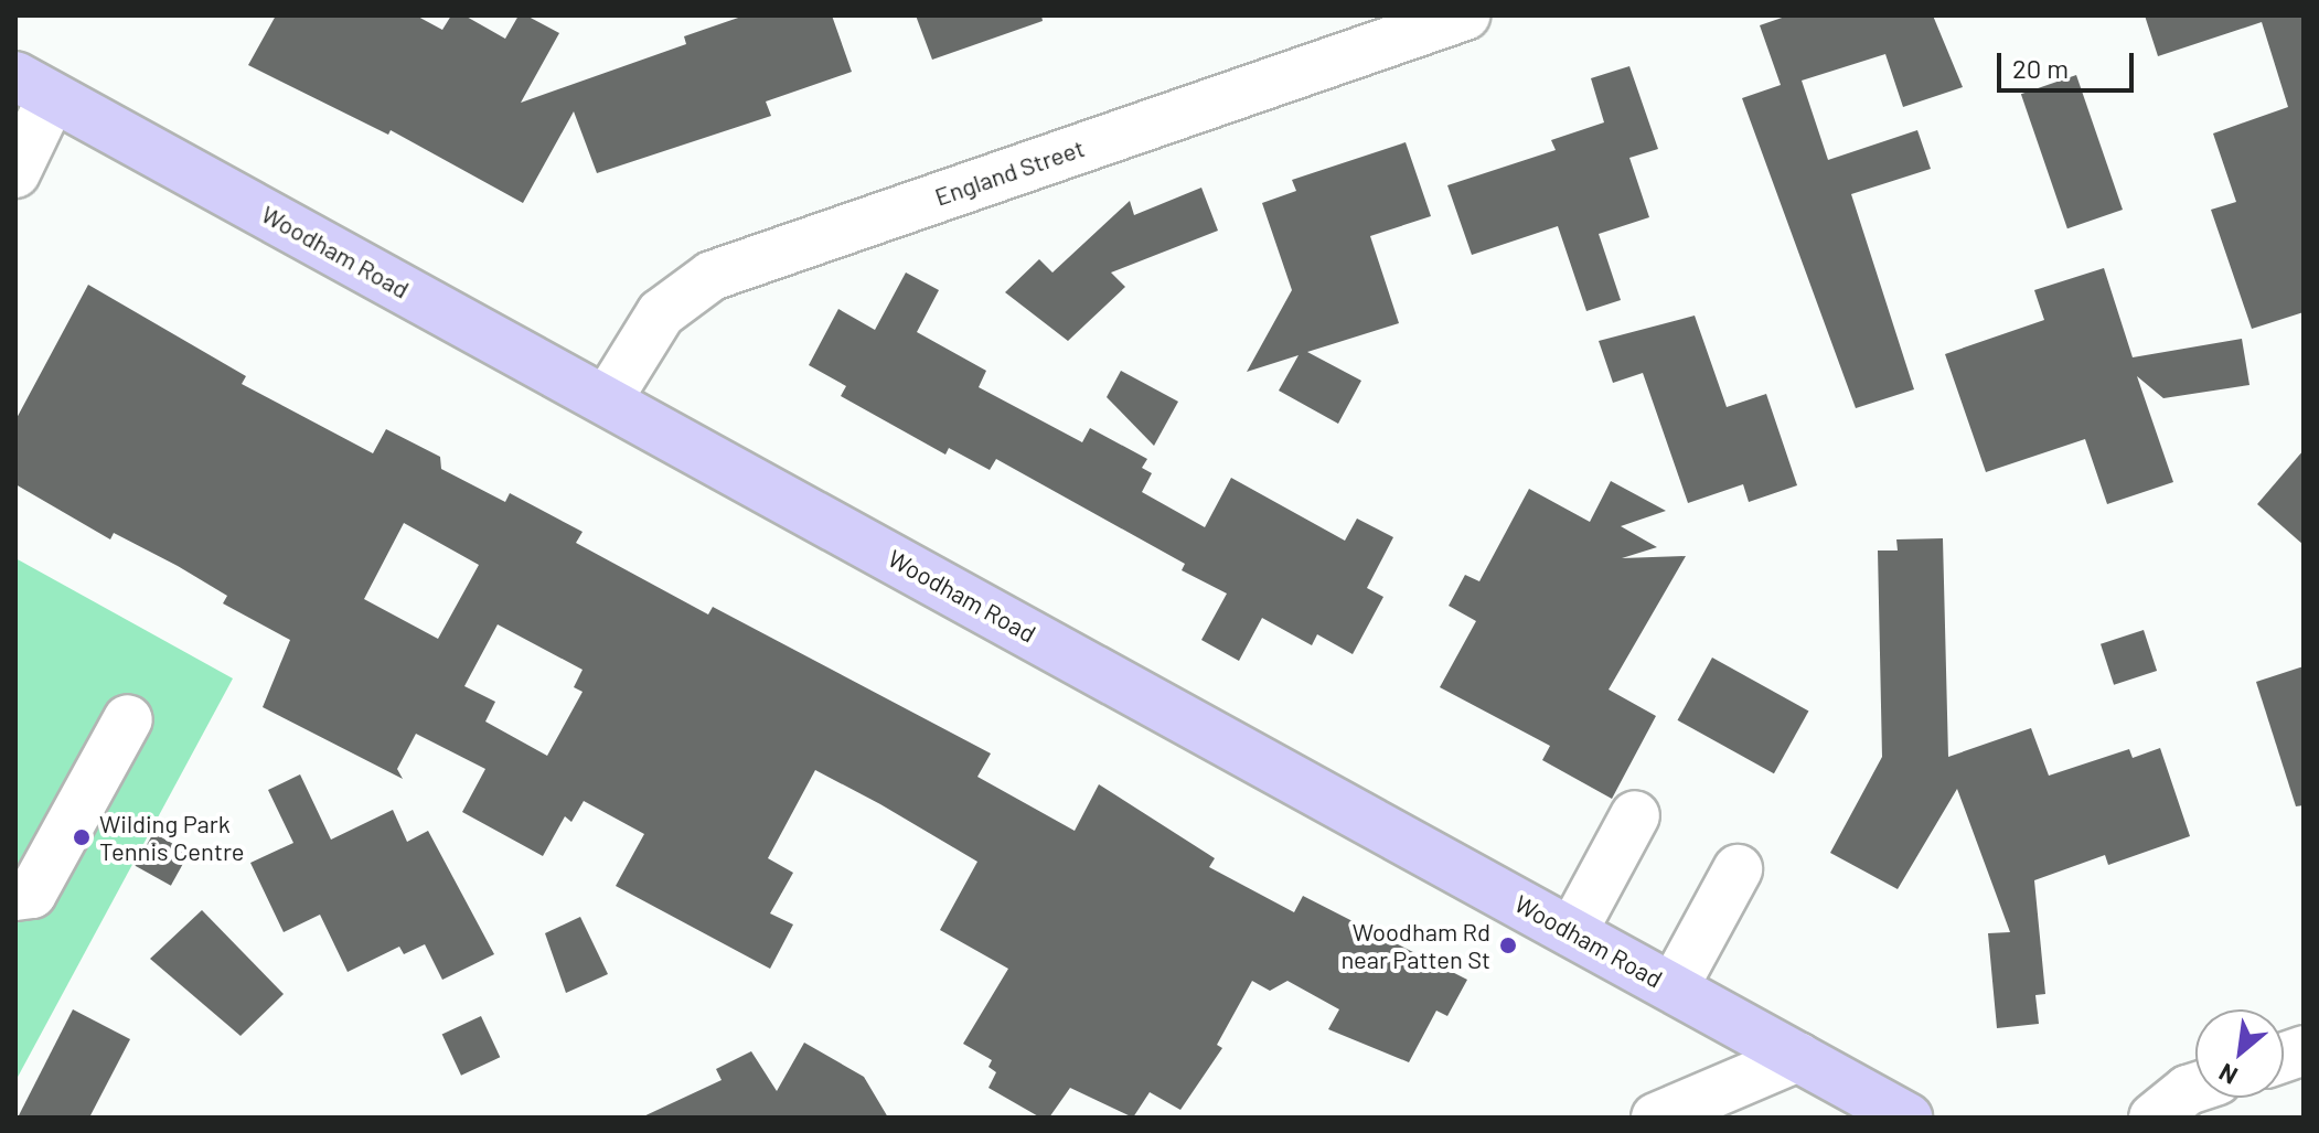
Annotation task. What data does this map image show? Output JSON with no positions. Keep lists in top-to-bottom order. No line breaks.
{"streets":{"main road":["Woodham Road"],"street":["England Street"]},"crossings":[["England Street","Woodham Road"]],"places":["Wilding Park Tennis Centre","Woodham Rd near Patten St"],"scale_bar":"20 m","north":"bottom left"}
